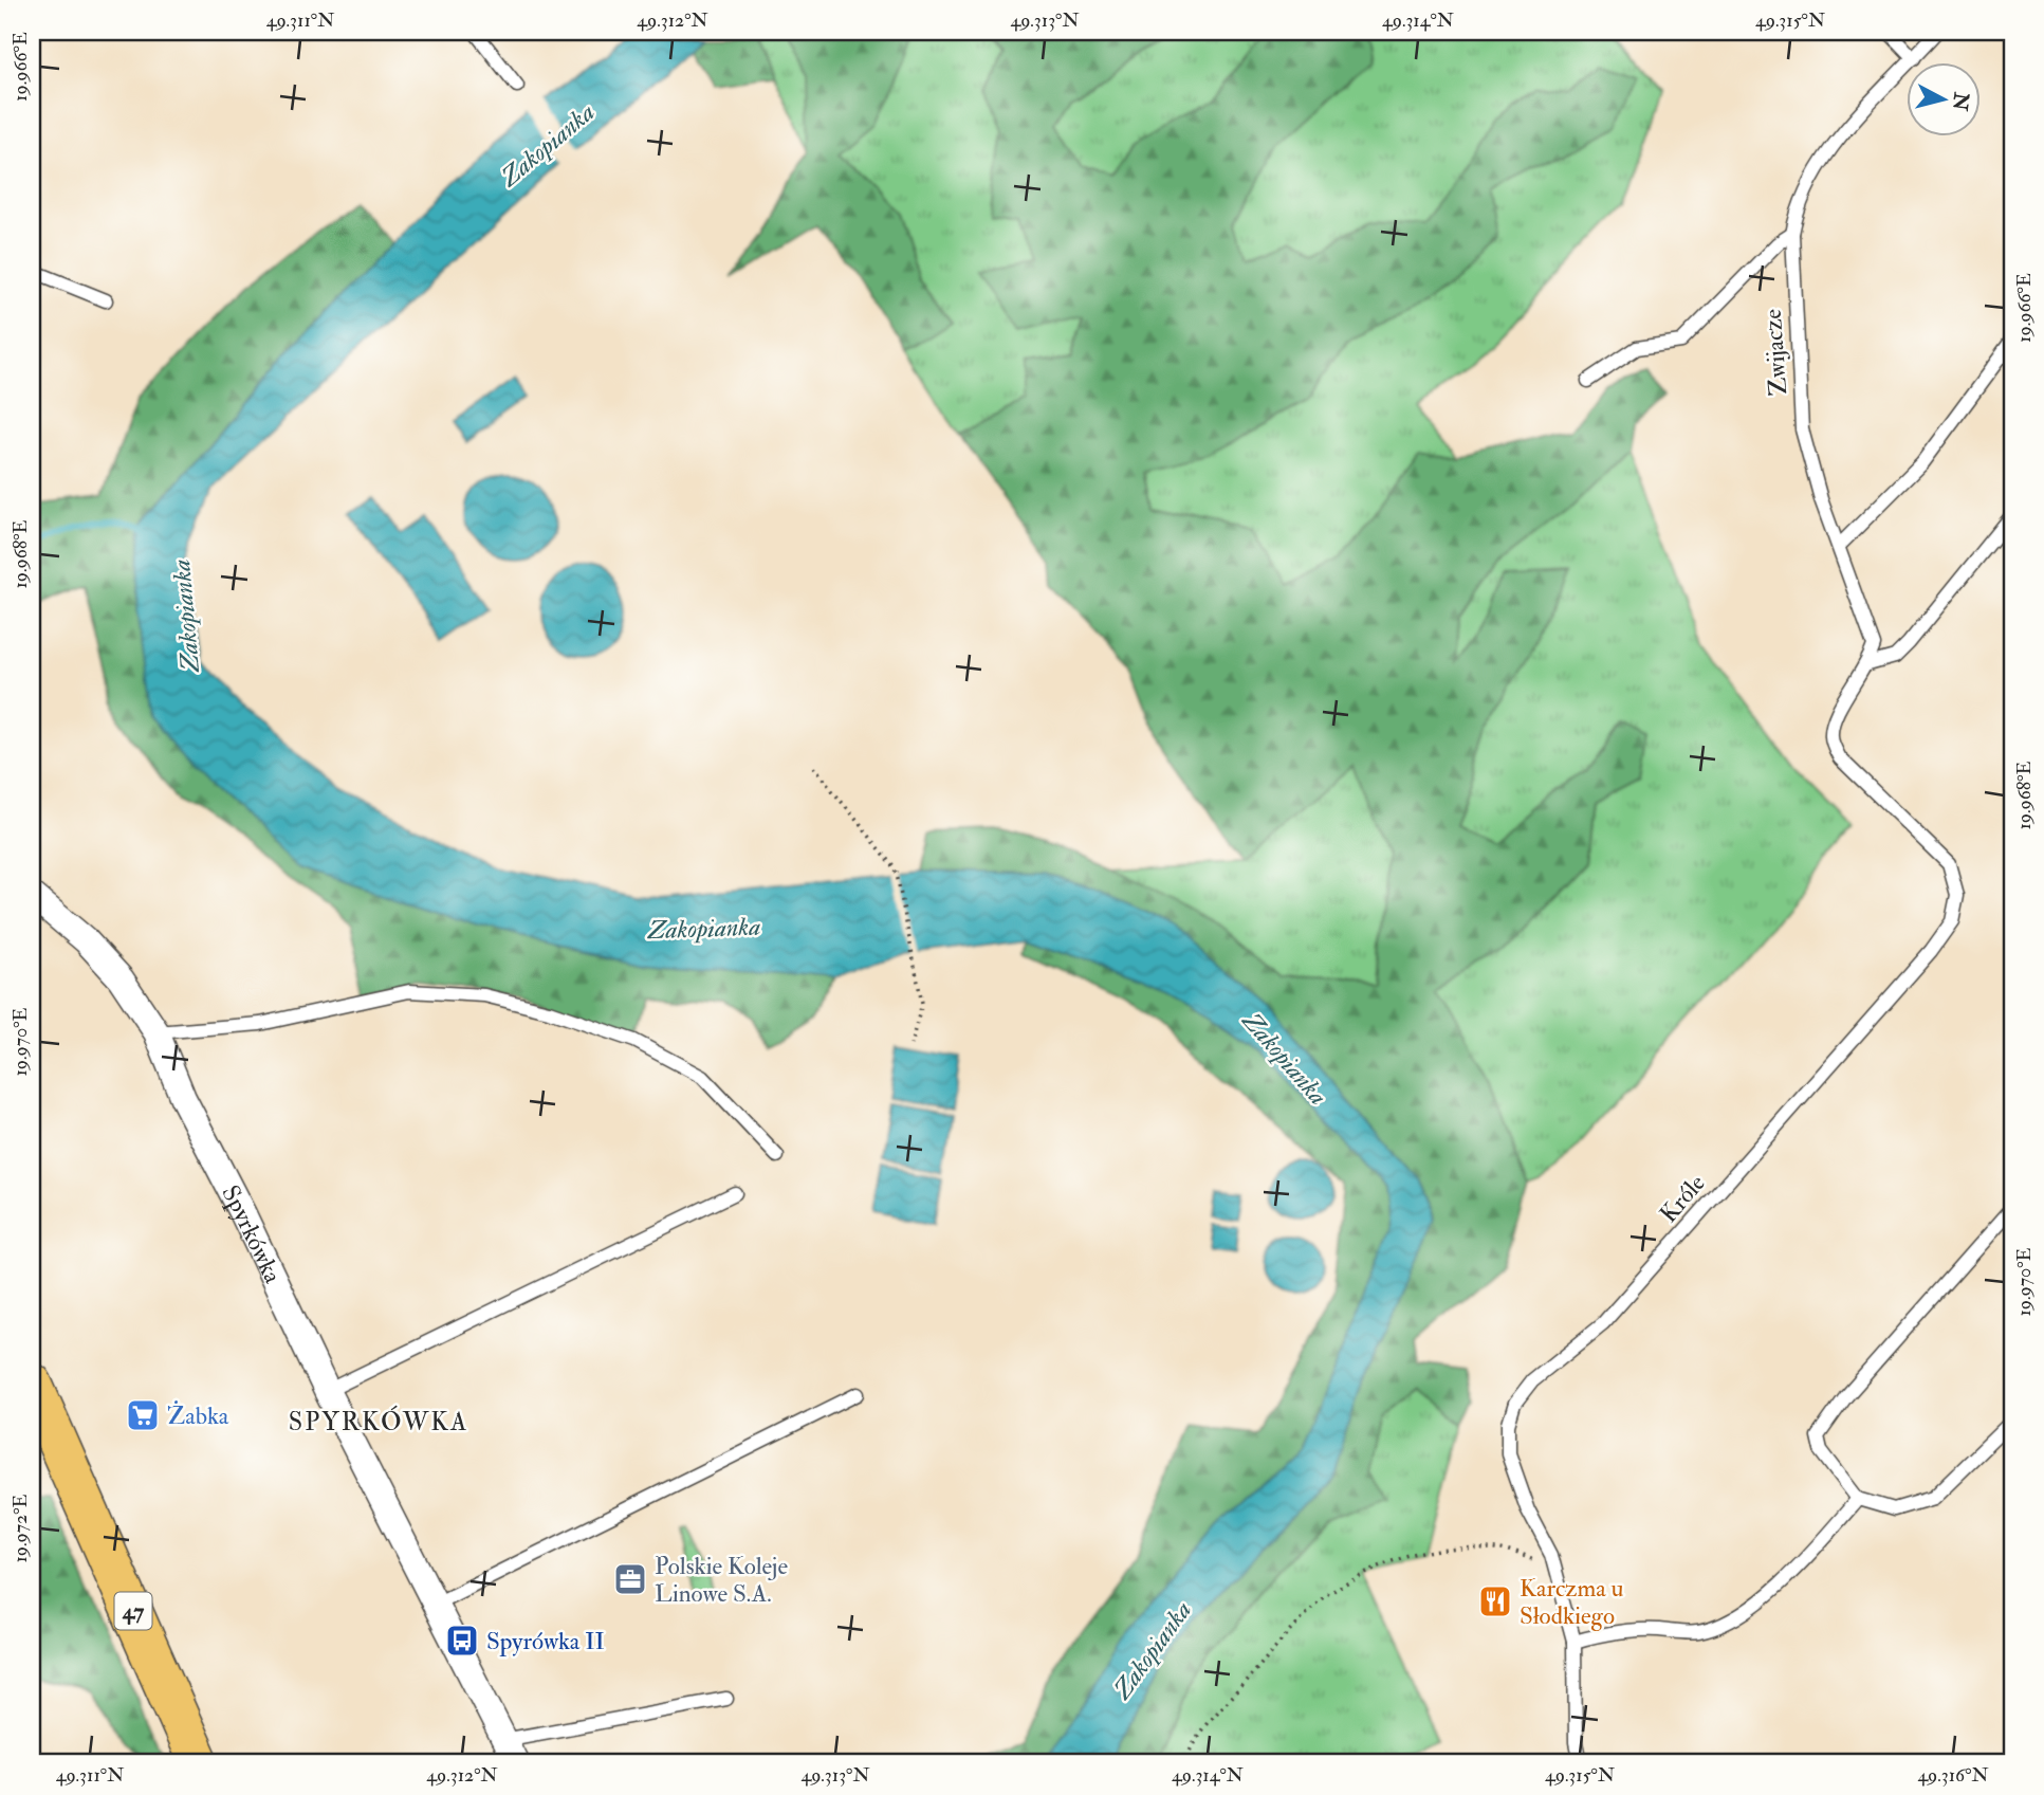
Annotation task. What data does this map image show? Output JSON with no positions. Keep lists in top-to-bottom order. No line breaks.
{"streets":{"main road":["47"],"street":["Spyrkówka"],"lane":["Zwijacze","Króle"]},"crossings":[["Zwijacze","Króle"]],"districts":["SPYRKÓWKA"],"water":["Zakopianka"],"places":{"supermarket":["Żabka"],"office":["Polskie Koleje Linowe S.A."],"restaurant":["Karczma u Słodkiego"],"bus stop":["Spyrówka II"]},"north":"right","coordinates":["49.311°N","49.312°N","49.313°N","49.314°N","49.315°N","19.966°E","19.968°E","19.970°E","19.972°E","49.316°N"]}
